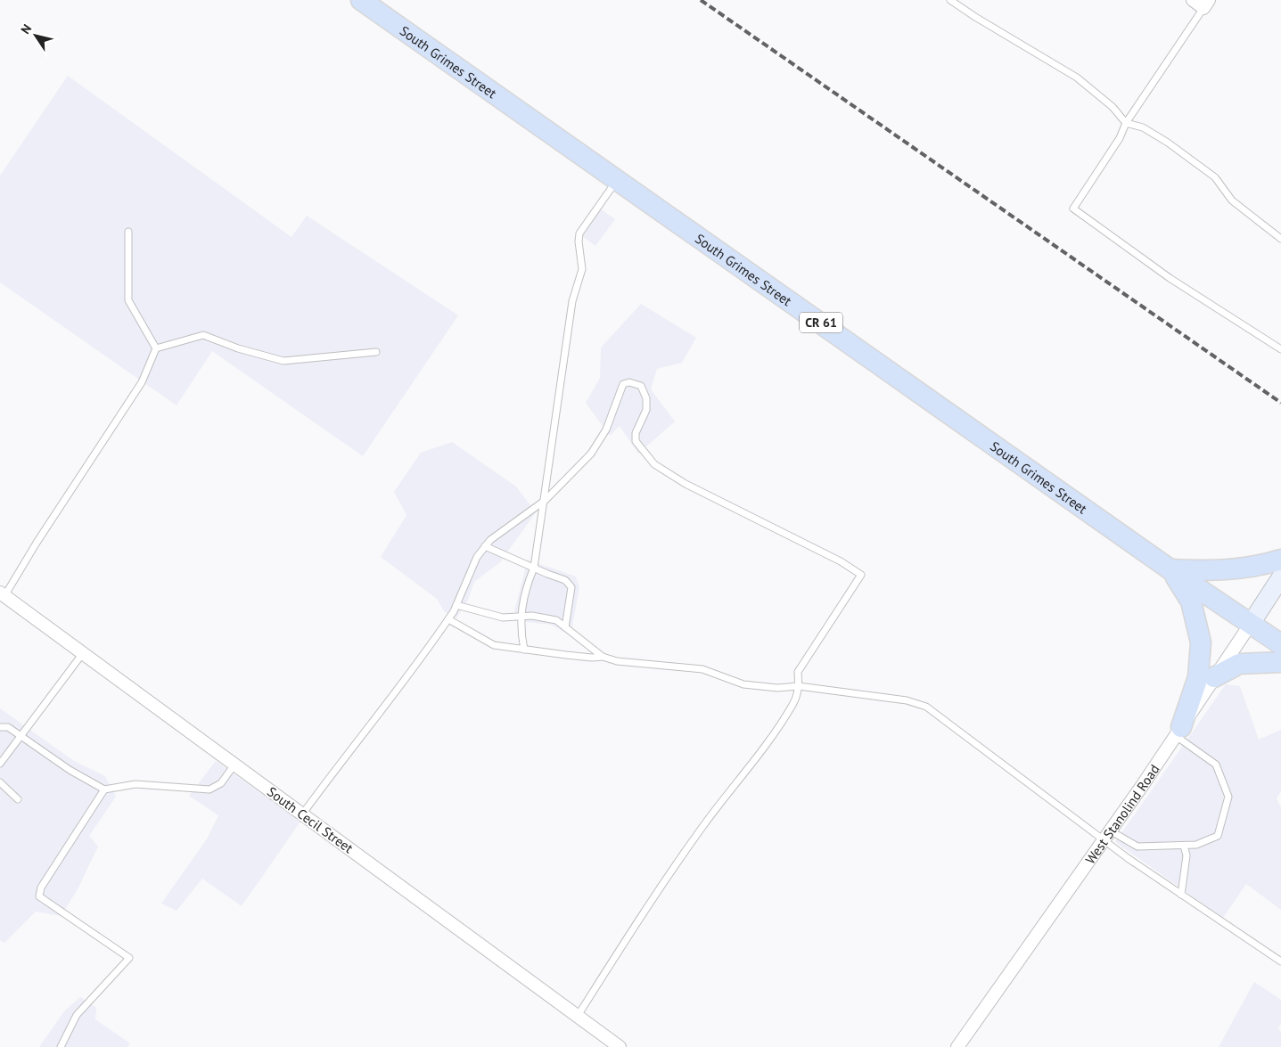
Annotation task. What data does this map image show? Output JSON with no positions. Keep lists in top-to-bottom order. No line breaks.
{"streets":{"main road":["South Grimes Street","CR 61","West Stanolind Road"],"street":["South Cecil Street"]},"crossings":[["South Grimes Street","West Stanolind Road"]],"north":"top left"}
